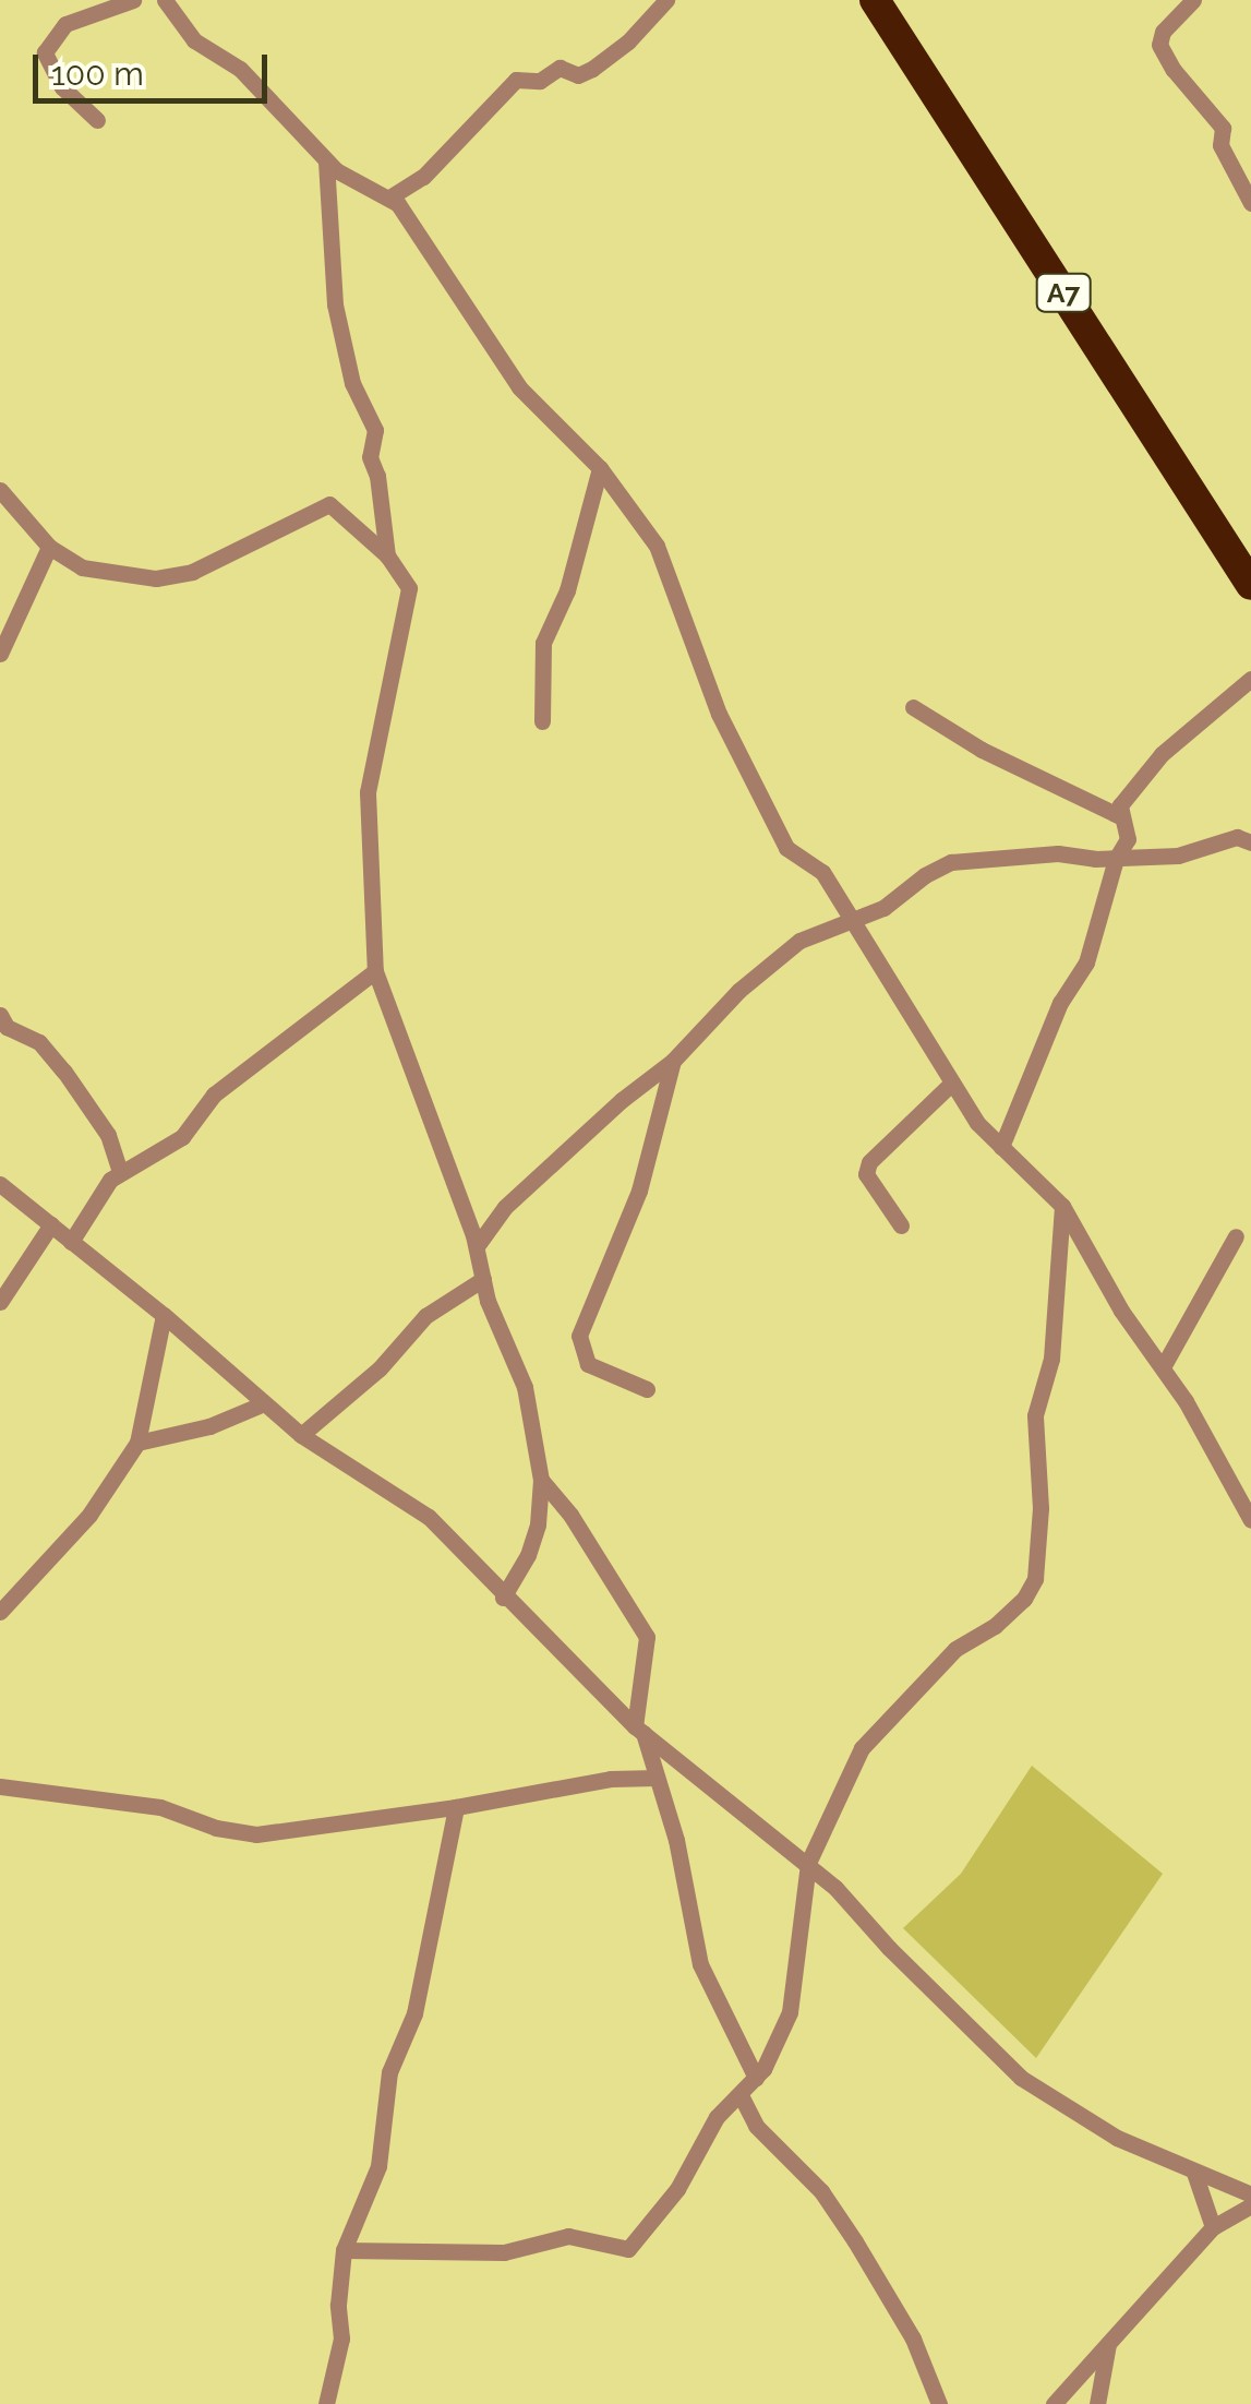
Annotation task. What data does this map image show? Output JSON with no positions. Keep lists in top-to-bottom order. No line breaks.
{"streets":{"highway":["A7"]},"scale_bar":"100 m"}
